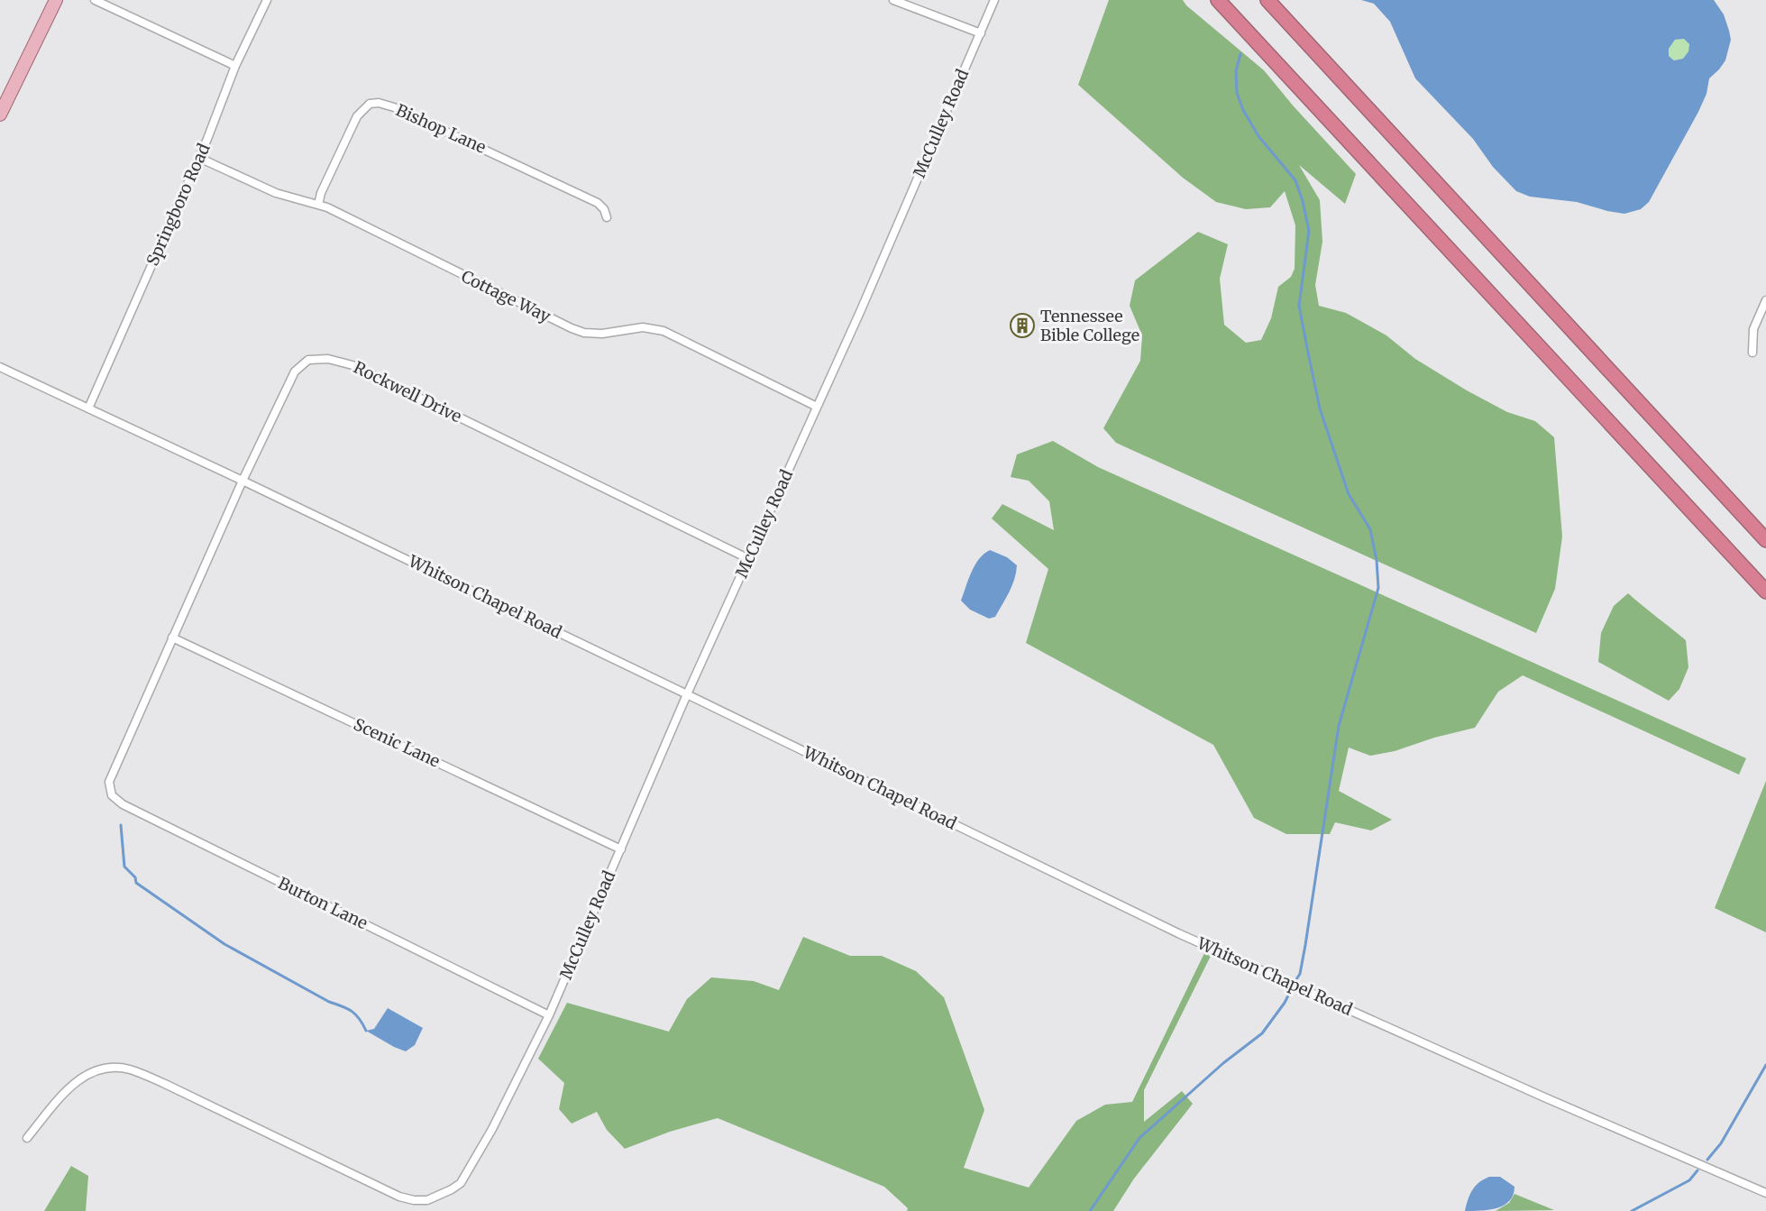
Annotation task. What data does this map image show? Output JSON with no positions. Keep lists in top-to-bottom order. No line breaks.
{"streets":{"street":["McCulley Road","Bishop Lane","Springboro Road","Cottage Way","Rockwell Drive","Whitson Chapel Road","Scenic Lane","Burton Lane"]},"crossings":[["McCulley Road","Cottage Way"],["McCulley Road","Rockwell Drive"],["McCulley Road","Whitson Chapel Road"],["McCulley Road","Scenic Lane"],["McCulley Road","Burton Lane"],["Bishop Lane","Cottage Way"],["Springboro Road","Cottage Way"],["Springboro Road","Whitson Chapel Road"],["Rockwell Drive","Whitson Chapel Road"],["Rockwell Drive","Scenic Lane"],["Rockwell Drive","Burton Lane"]],"places":{"building":["Tennessee Bible College"]}}
